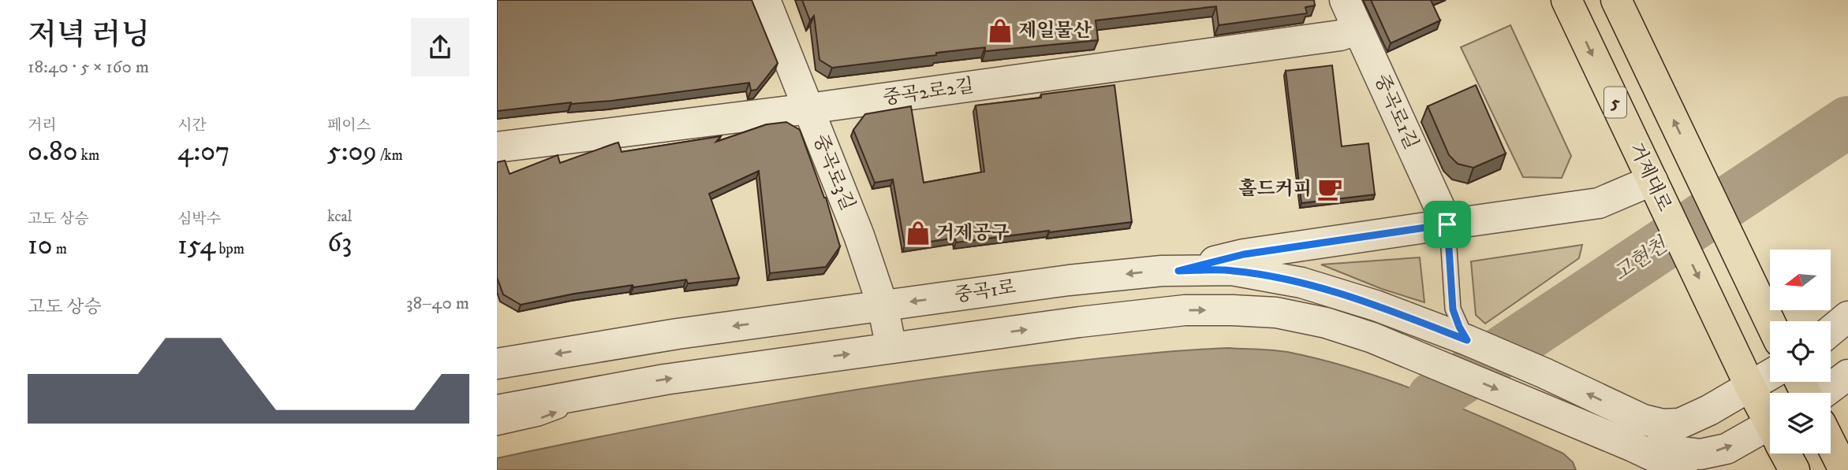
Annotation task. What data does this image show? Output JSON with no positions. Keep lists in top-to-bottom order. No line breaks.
{"streets":{"main road":["5","거제대로"],"street":["중곡2로2길","중곡로1길","중곡로3길","중곡1로"]},"crossings":[["중곡2로2길","중곡로1길"],["중곡2로2길","중곡로3길"],["중곡로3길","중곡1로"]],"water":["고현천"],"places":{"shop":["제일물산","거제공구"],"cafe":["홀드커피"]},"north":"left","page":{"heading":["저녁 러닝","18:40 · 5 × 160 m"],"stats":[["거리","0.80 km"],["시간","4:07"],["페이스","5:09 /km"],["고도 상승","10 m"],["심박수","154 bpm"],["kcal","63"]],"chart":["고도 상승","38–40 m"]}}
